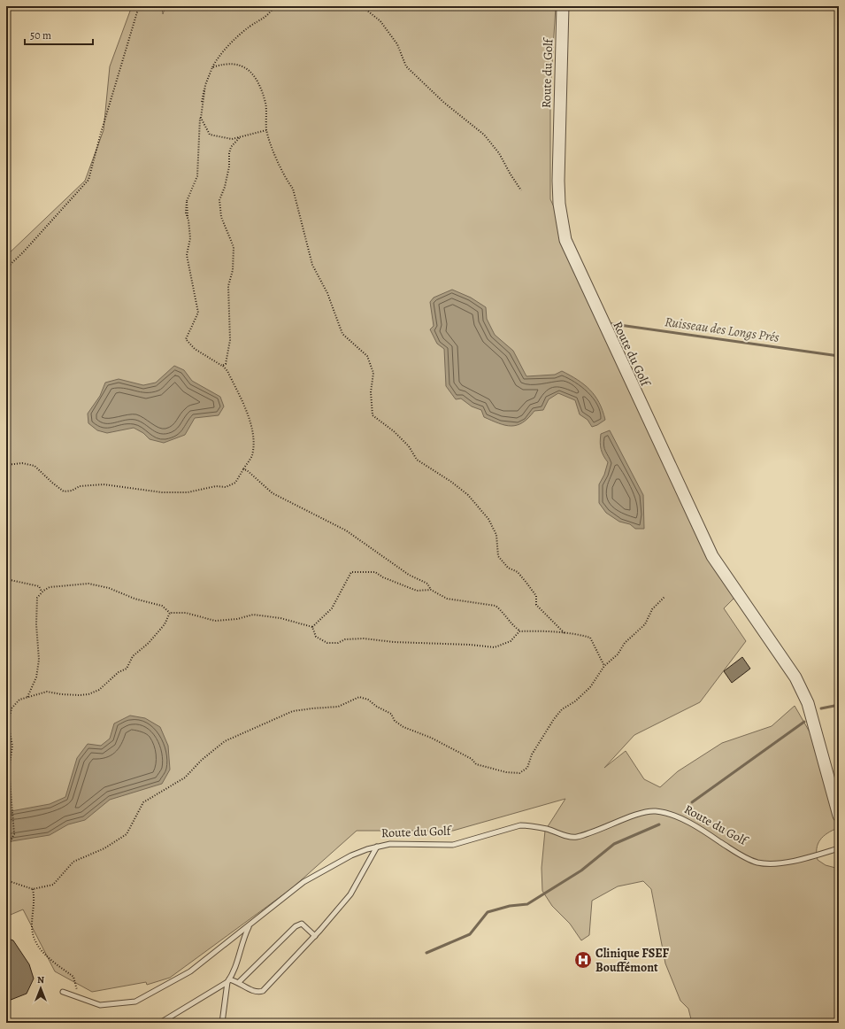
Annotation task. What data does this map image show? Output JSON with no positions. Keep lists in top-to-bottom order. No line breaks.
{"streets":{"street":["Route du Golf"]},"water":["Ruisseau des Longs Prés"],"places":{"hospital":["Clinique FSEF Bouffémont"]},"scale_bar":"50 m","north":"top"}
